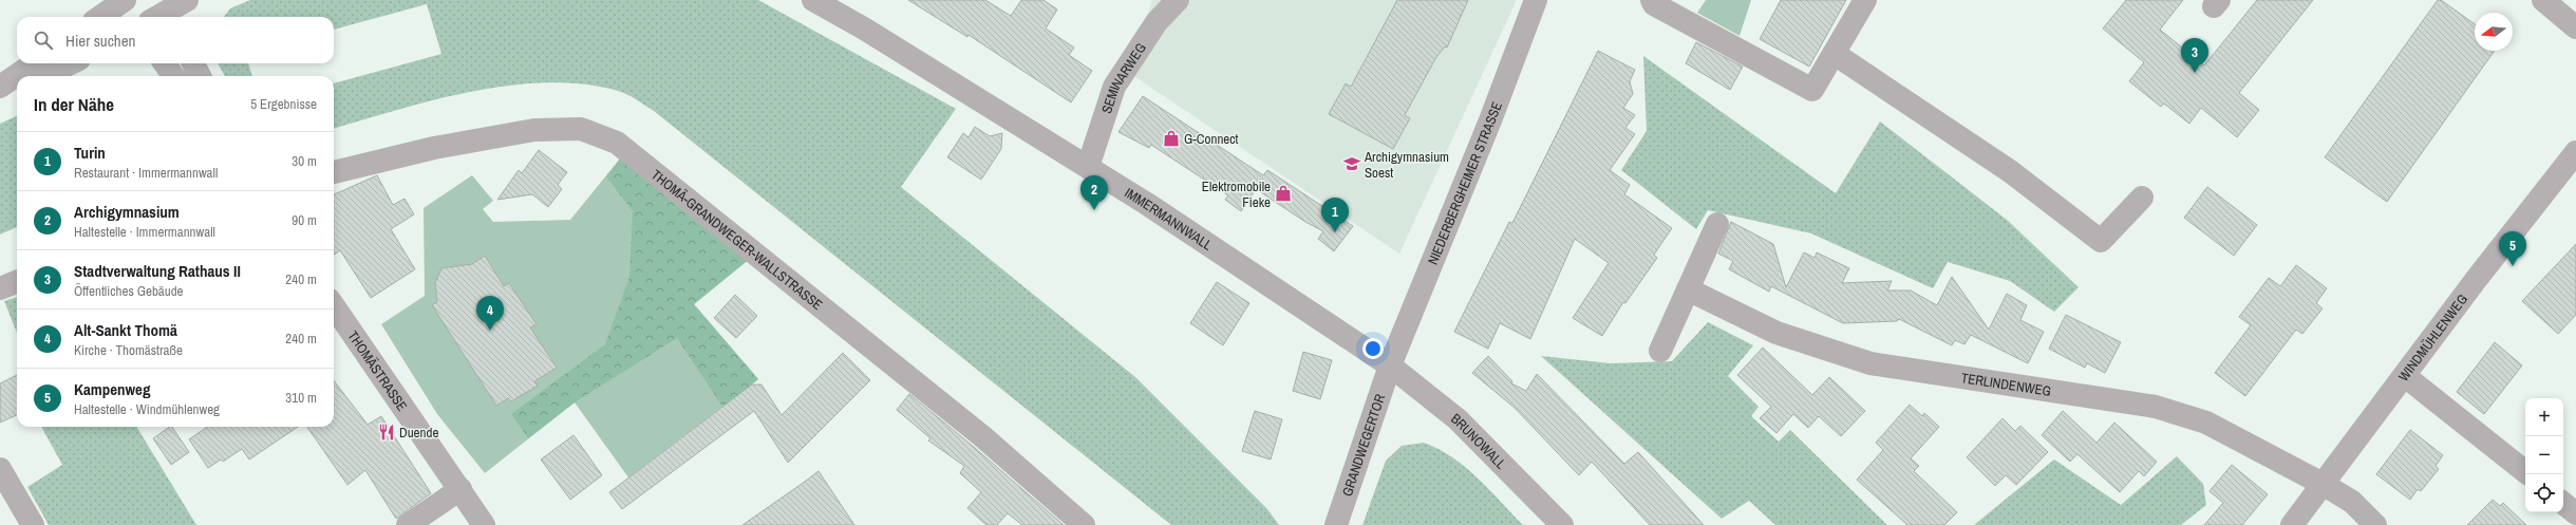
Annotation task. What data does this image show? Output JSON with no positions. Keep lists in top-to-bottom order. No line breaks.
{"streets":{"street":["SEMINARWEG","NIEDERBERGHEIMER STRASSE","IMMERMANNWALL","THOMÄ-GRANDWEGER-WALLSTRASSE","WINDMÜHLENWEG","THOMÄSTRASSE","TERLINDENWEG","BRUNOWALL","GRANDWEGERTOR"]},"crossings":[["SEMINARWEG","IMMERMANNWALL"],["NIEDERBERGHEIMER STRASSE","IMMERMANNWALL"],["NIEDERBERGHEIMER STRASSE","BRUNOWALL"],["NIEDERBERGHEIMER STRASSE","GRANDWEGERTOR"],["IMMERMANNWALL","BRUNOWALL"],["IMMERMANNWALL","GRANDWEGERTOR"],["WINDMÜHLENWEG","TERLINDENWEG"],["BRUNOWALL","GRANDWEGERTOR"]],"places":{"shop":["G-Connect","Elektromobile Fieke"],"school or university":["Archigymnasium Soest"],"restaurant":["Duende"]},"north":"left","page":{"search":"Hier suchen","pins":["3","2","1","5","4"],"heading":["In der Nähe","5 Ergebnisse"],"list":[{"mark":"1","name":"Turin","note":"Restaurant · Immermannwall","value":"30 m"},{"mark":"2","name":"Archigymnasium","note":"Haltestelle · Immermannwall","value":"90 m"},{"mark":"3","name":"Stadtverwaltung Rathaus II","note":"Öffentliches Gebäude","value":"240 m"},{"mark":"4","name":"Alt-Sankt Thomä","note":"Kirche · Thomästraße","value":"240 m"},{"mark":"5","name":"Kampenweg","note":"Haltestelle · Windmühlenweg","value":"310 m"}],"map_buttons":["+","−"]}}
